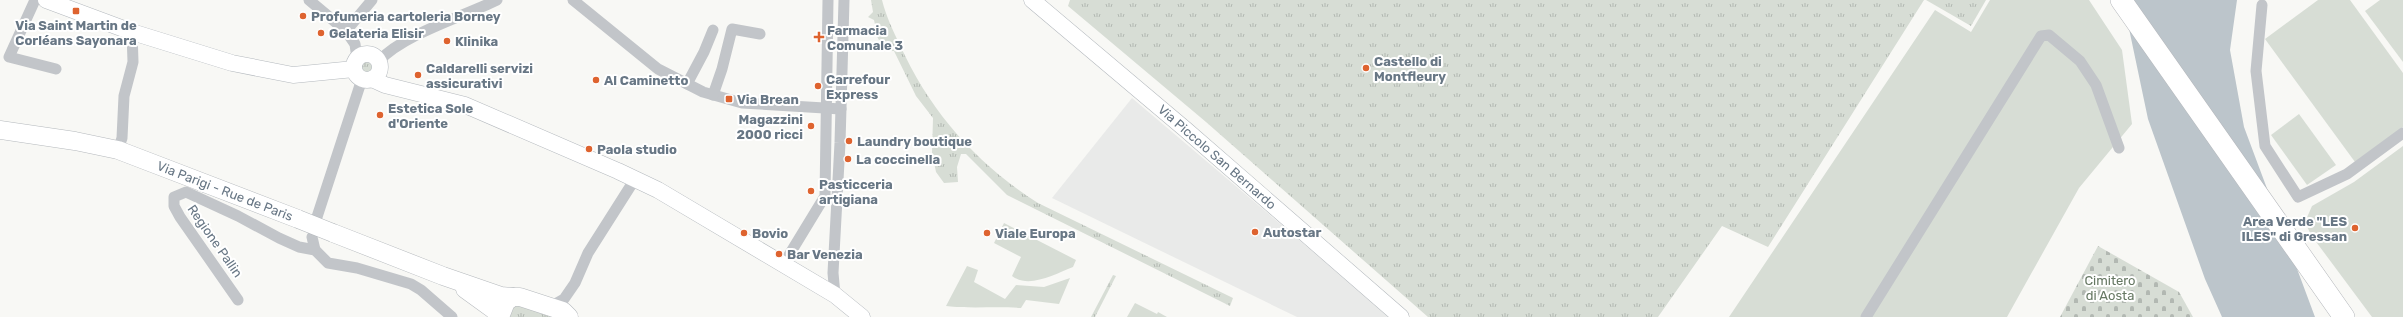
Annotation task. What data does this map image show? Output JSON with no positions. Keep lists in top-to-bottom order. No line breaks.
{"streets":{"main road":["Via Parigi - Rue de Paris"],"street":["Via Piccolo San Bernardo","Regione Pallin"]},"parks":["Cimitero di Aosta"],"places":{"transit":["Via Saint Martin de Corléans Sayonara","Via Brean"],"other":["Profumeria cartoleria Borney","Gelateria Elisir","Klinika","Castello di Montfleury","Caldarelli servizi assicurativi","Al Caminetto","Carrefour Express","Estetica Sole d'Oriente","Magazzini 2000 ricci","Laundry boutique","Paola studio","La coccinella","Pasticceria artigiana","Area Verde \"LES ILES\" di Gressan","Autostar","Bovio","Viale Europa","Bar Venezia"],"health":["Farmacia Comunale 3"]}}
